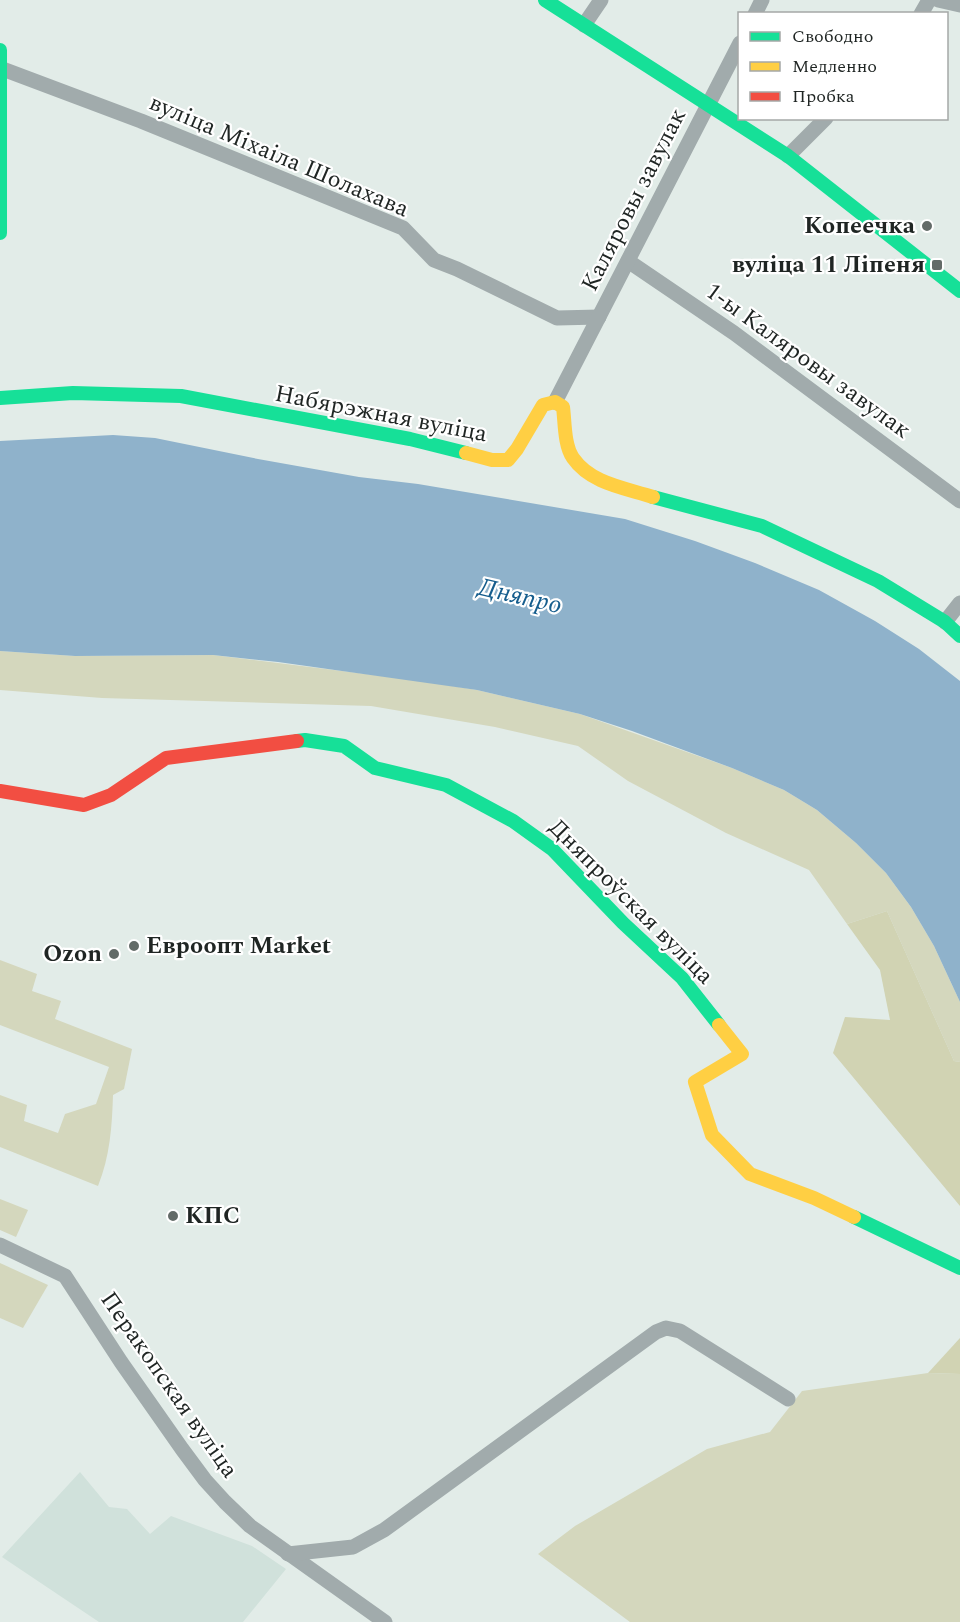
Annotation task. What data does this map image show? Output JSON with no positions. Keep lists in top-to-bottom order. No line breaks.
{"streets":{"street":["вуліца Міхаіла Шолахава","Каляровы завулак","1-ы Каляровы завулак","Набярэжная вуліца","Дняпроўская вуліца","Перакопская вуліца"]},"crossings":[["вуліца Міхаіла Шолахава","Каляровы завулак"],["Каляровы завулак","1-ы Каляровы завулак"],["Каляровы завулак","Набярэжная вуліца"]],"water":["Дняпро"],"places":{"other":["Копеечка","Евроопт Market","Ozon","КПС"],"transit":["вуліца 11 Ліпеня"]},"legend":["Свободно","Медленно","Пробка"]}
